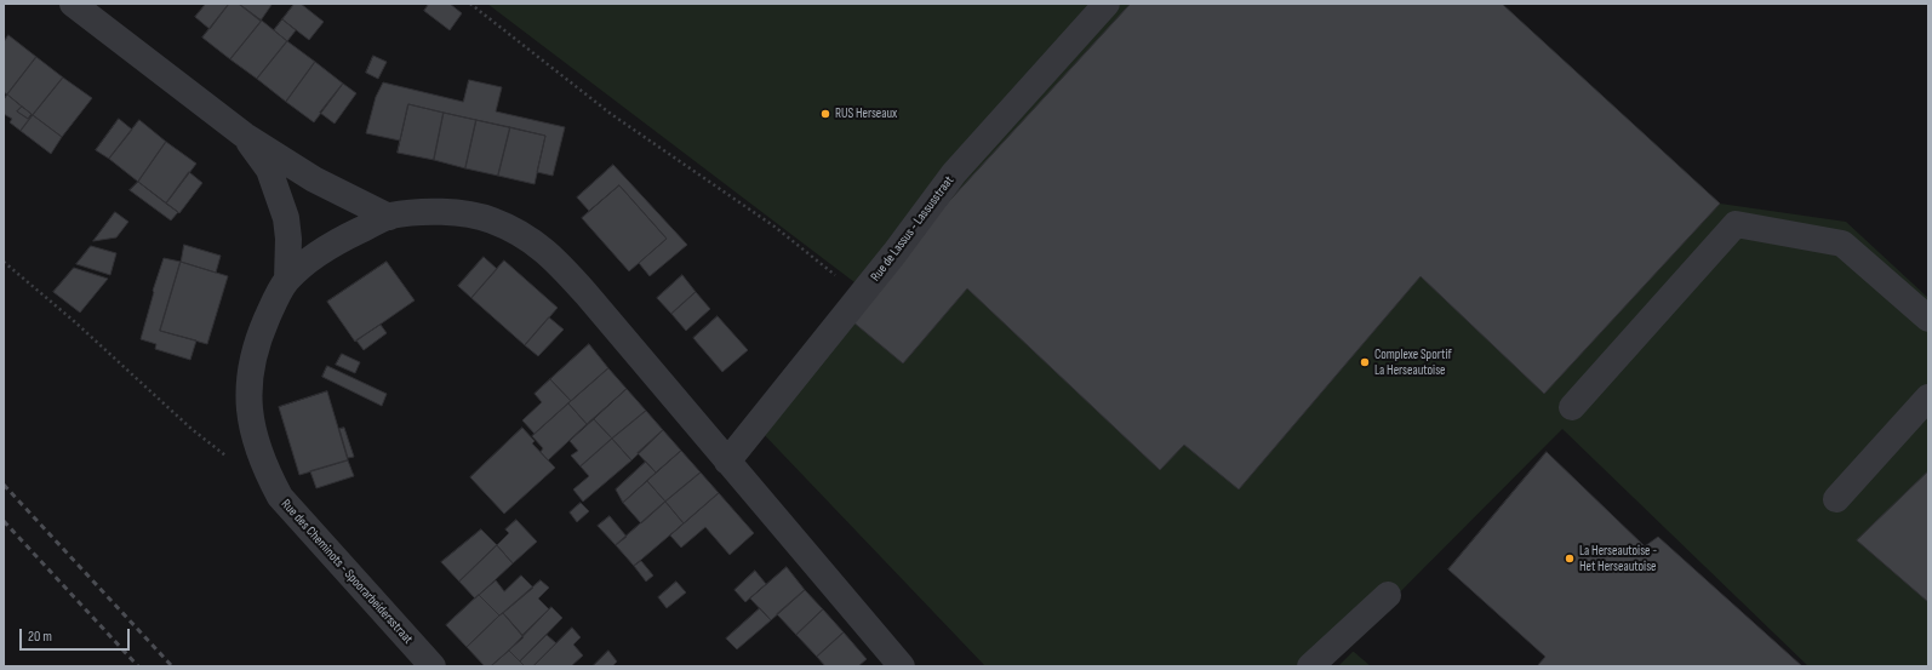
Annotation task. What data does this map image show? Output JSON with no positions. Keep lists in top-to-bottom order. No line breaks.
{"streets":{"street":["Rue de Lassus - Lassusstraat","Rue des Cheminots - Spoorarbeidersstraat"]},"places":["RUS Herseaux","Complexe Sportif La Herseautoise","La Herseautoise - Het Herseautoise"],"scale_bar":"20 m"}
